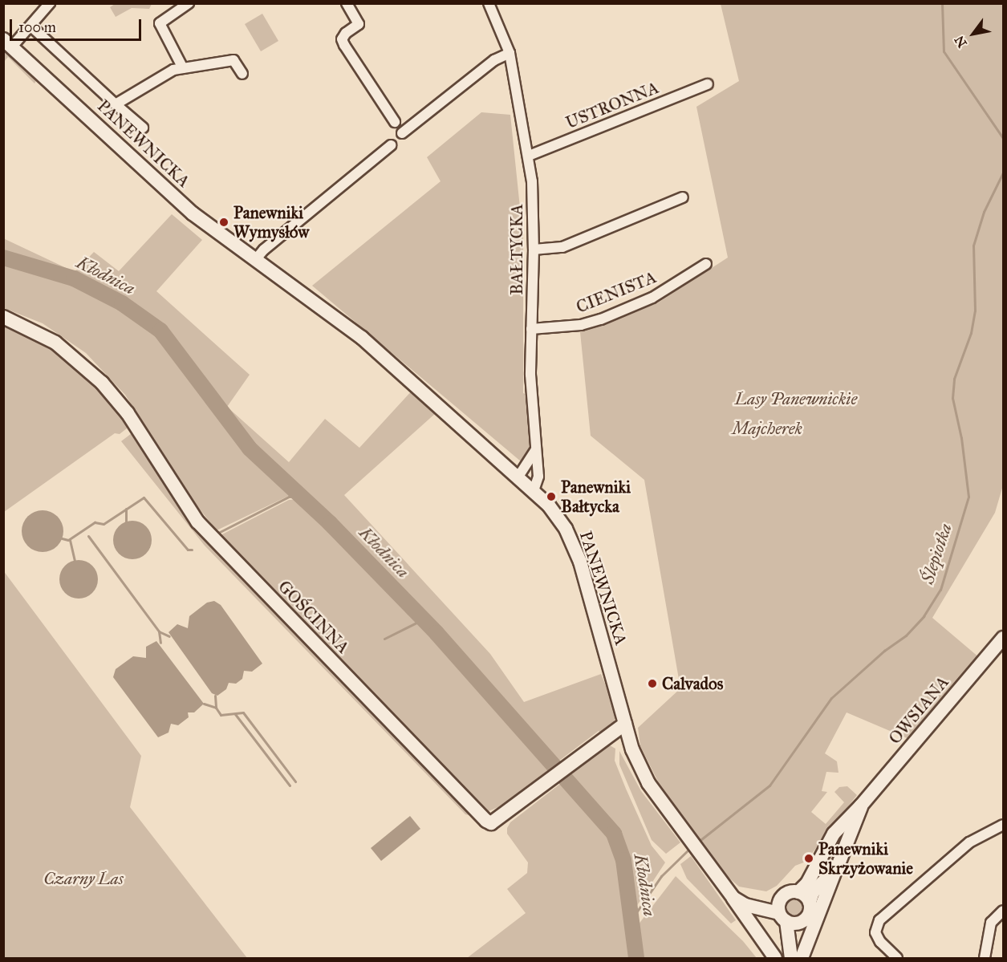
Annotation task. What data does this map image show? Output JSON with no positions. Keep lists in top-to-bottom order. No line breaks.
{"streets":{"street":["USTRONNA","PANEWNICKA","BAŁTYCKA","CIENISTA","GOŚCINNA","OWSIANA"]},"crossings":[["USTRONNA","BAŁTYCKA"],["PANEWNICKA","BAŁTYCKA"],["PANEWNICKA","GOŚCINNA"],["PANEWNICKA","OWSIANA"],["BAŁTYCKA","CIENISTA"]],"water":["Kłodnica","Ślepiotka"],"parks":["Lasy Panewnickie","Majcherek","Czarny Las"],"places":["Panewniki Wymysłów","Panewniki Bałtycka","Calvados","Panewniki Skrzyżowanie"],"scale_bar":"100 m","north":"bottom left"}
